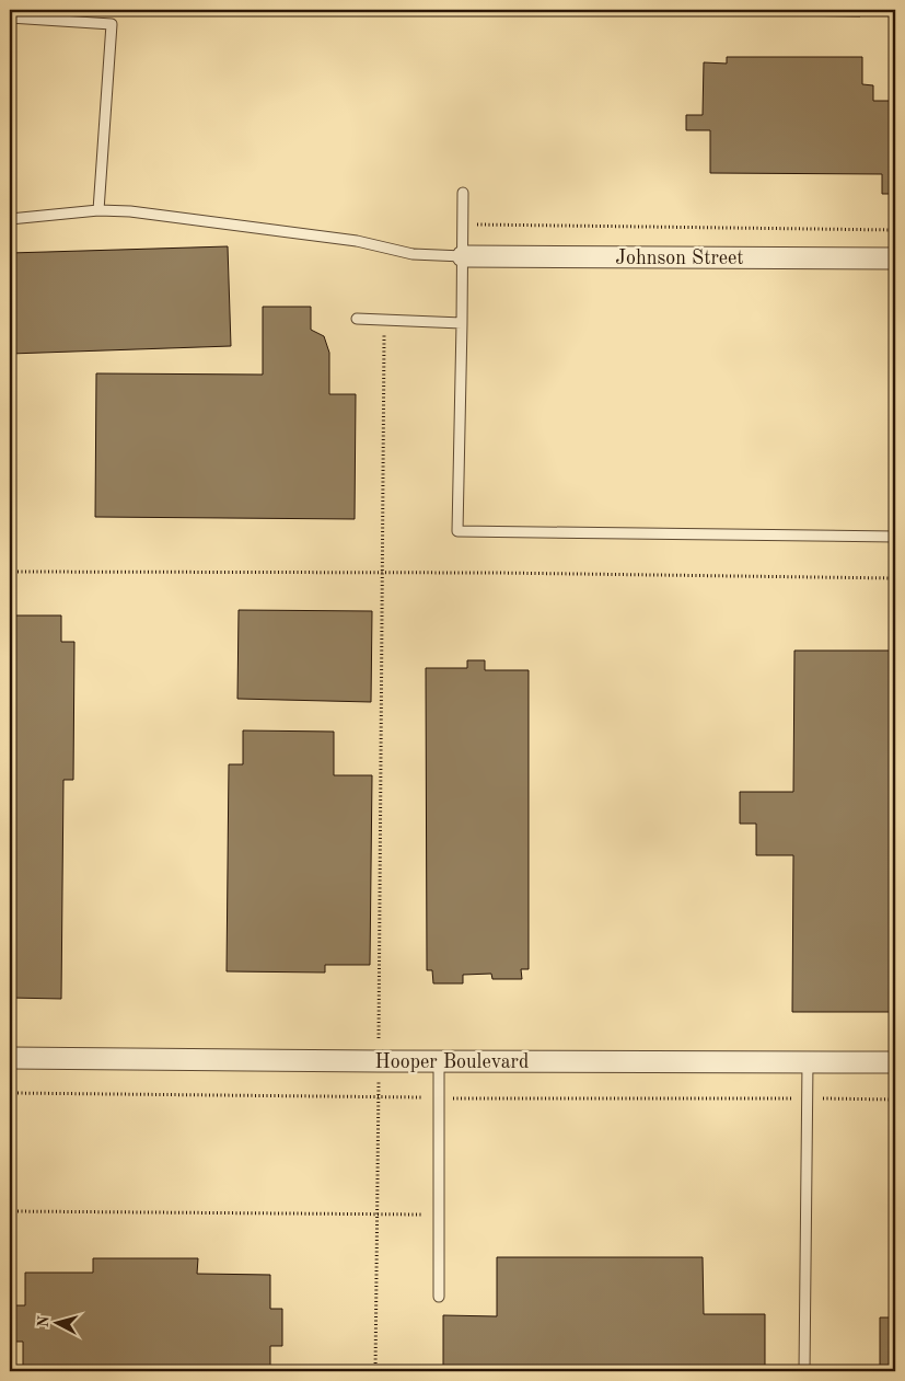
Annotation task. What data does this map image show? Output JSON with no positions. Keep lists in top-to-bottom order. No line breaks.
{"streets":{"street":["Johnson Street","Hooper Boulevard"]},"north":"left"}
